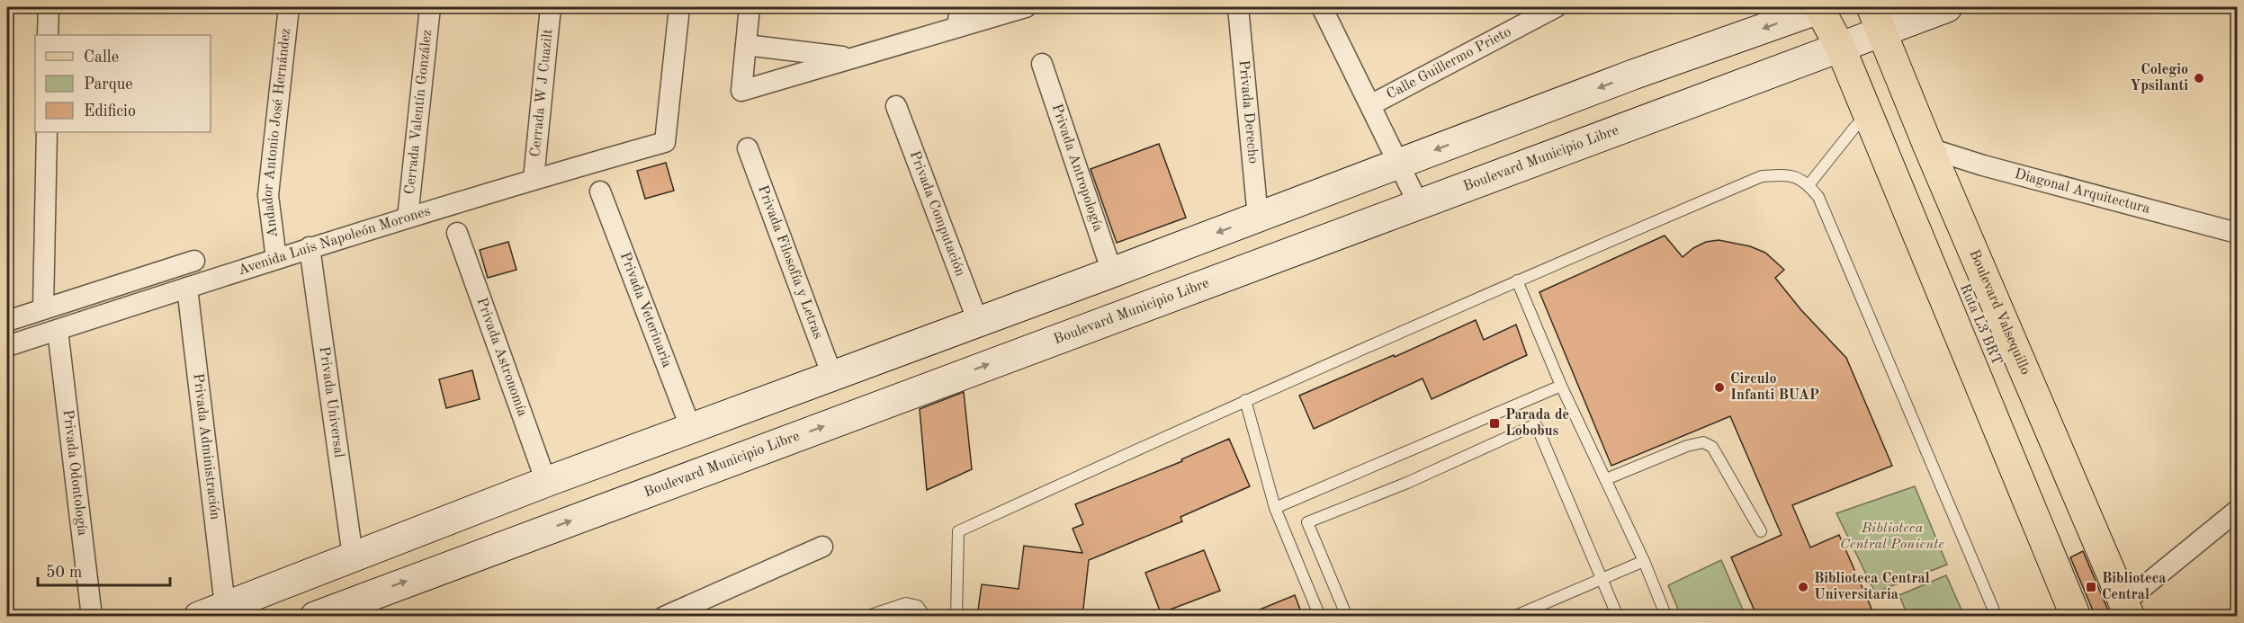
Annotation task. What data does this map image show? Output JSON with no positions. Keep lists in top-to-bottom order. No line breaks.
{"streets":{"main road":["Boulevard Municipio Libre","Boulevard Valsequillo"],"street":["Calle Guillermo Prieto","Cerrada W J Cuazilt","Cerrada Valentín González","Privada Derecho","Andador Antonio José Hernández","Privada Antropología","Diagonal Arquitectura","Privada Computación","Avenida Luis Napoleón Morones","Privada Filosofía y Letras","Privada Veterinaria","Privada Astronomía","Privada Universal","Privada Administración","Privada Odontología"],"lane":["Ruta L3 BRT"]},"crossings":[["Cerrada W J Cuazilt","Avenida Luis Napoleón Morones"],["Cerrada Valentín González","Avenida Luis Napoleón Morones"],["Andador Antonio José Hernández","Avenida Luis Napoleón Morones"],["Boulevard Municipio Libre","Boulevard Valsequillo"],["Boulevard Municipio Libre","Ruta L3 BRT"],["Diagonal Arquitectura","Boulevard Valsequillo"],["Avenida Luis Napoleón Morones","Privada Universal"],["Avenida Luis Napoleón Morones","Privada Administración"],["Avenida Luis Napoleón Morones","Privada Odontología"],["Boulevard Valsequillo","Ruta L3 BRT"]],"parks":["Biblioteca Central Poniente"],"places":{"other":["Colegio Ypsilanti","Circulo Infanti BUAP","Biblioteca Central Universitaria"],"transit":["Parada de Lobobus","Biblioteca Central"]},"legend":["Calle","Parque","Edificio"],"scale_bar":"50 m"}
